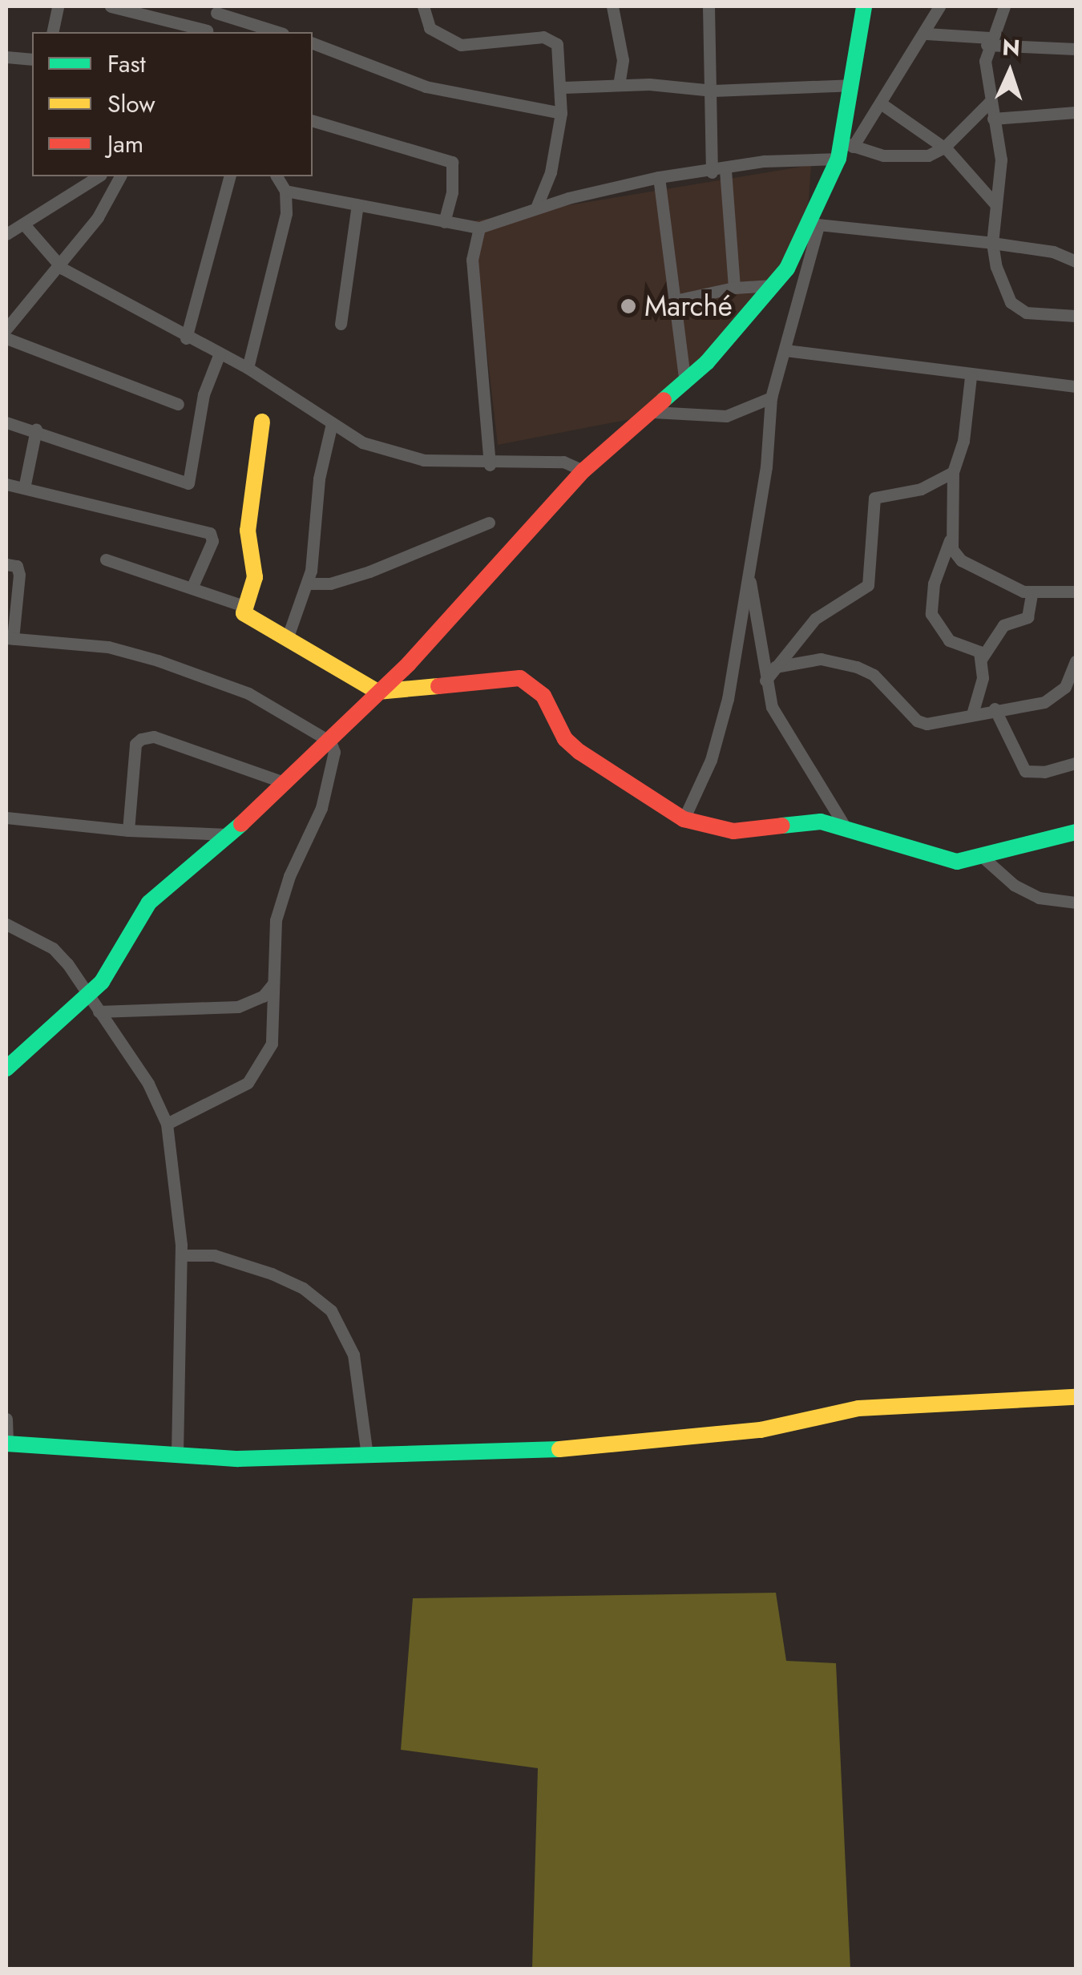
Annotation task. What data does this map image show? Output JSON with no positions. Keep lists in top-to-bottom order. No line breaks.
{"places":["Marché"],"legend":["Fast","Slow","Jam"],"north":"top"}
